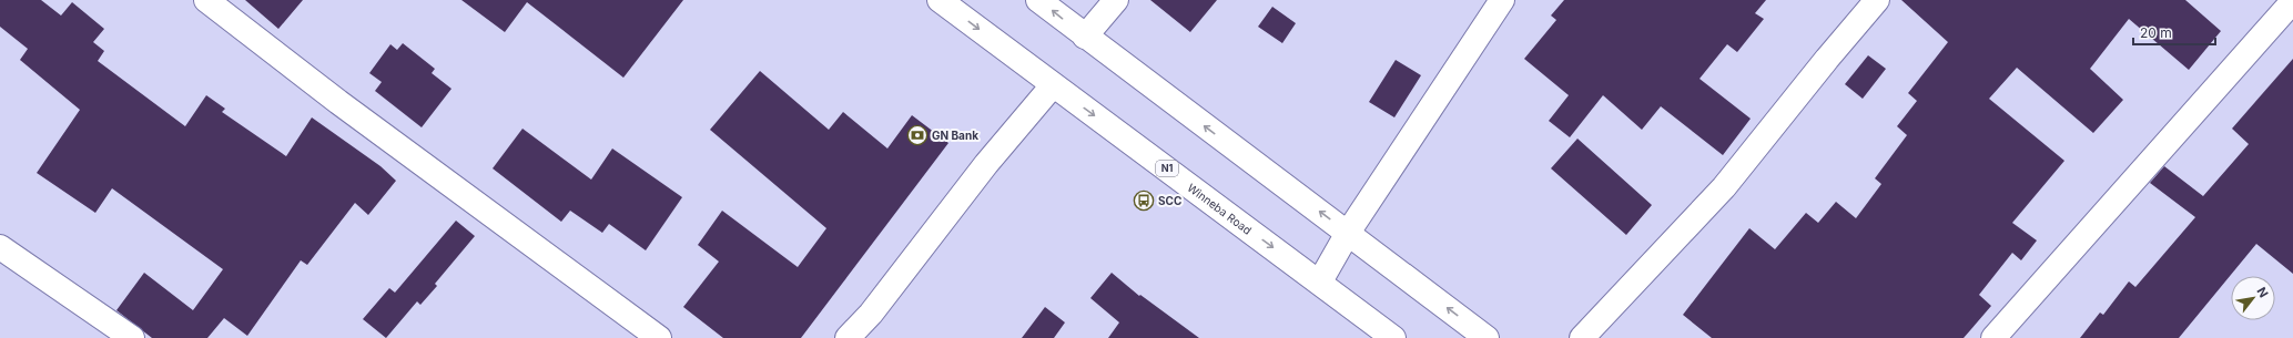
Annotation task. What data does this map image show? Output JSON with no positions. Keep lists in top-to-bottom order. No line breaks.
{"streets":{"main road":["N1","Winneba Road"]},"places":{"bank":["GN Bank"],"bus stop":["SCC"]},"scale_bar":"20 m","north":"top right"}
